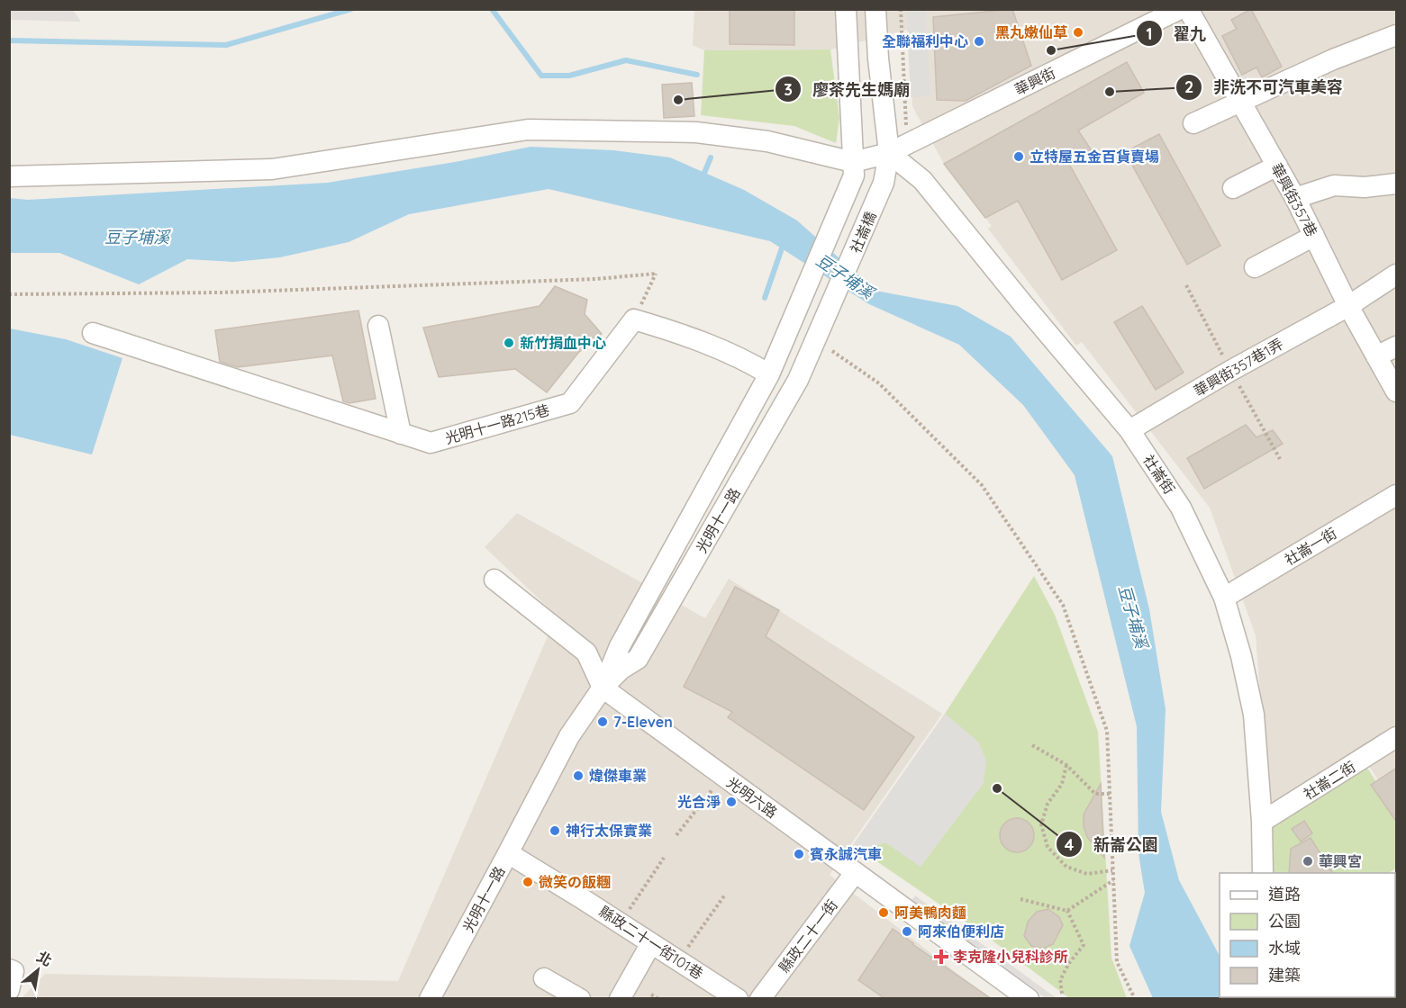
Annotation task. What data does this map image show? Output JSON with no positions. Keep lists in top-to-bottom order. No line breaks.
{"streets":{"street":["華興街","華興街357巷","社崙橋","華興街357巷1弄","光明十一路215巷","社崙街","光明十一路","社崙一街","社崙二街","光明六路","縣政二十一街","縣政二十一街101巷"]},"crossings":[["華興街","社崙橋"],["華興街","社崙街"],["華興街357巷","華興街357巷1弄"],["社崙橋","社崙街"],["社崙橋","光明十一路"],["華興街357巷1弄","社崙街"],["社崙街","社崙一街"],["社崙街","社崙二街"],["光明十一路","光明六路"],["光明十一路","縣政二十一街101巷"],["光明六路","縣政二十一街"]],"water":["豆子埔溪"],"places":{"other":["黑丸嫩仙草","全聯福利中心","翟九","非洗不可汽車美容","廖茶先生媽廟","立特屋五金百貨賣場","新竹捐血中心","7-Eleven","煒傑車業","新崙公園","光合淨","神行太保實業","賓永誠汽車","華興宮","微笑の飯糰","阿美鴨肉麵","阿來伯便利店"],"health":["李克隆小兒科診所"]},"legend":["道路","公園","水域","建築"],"north":"top right"}
